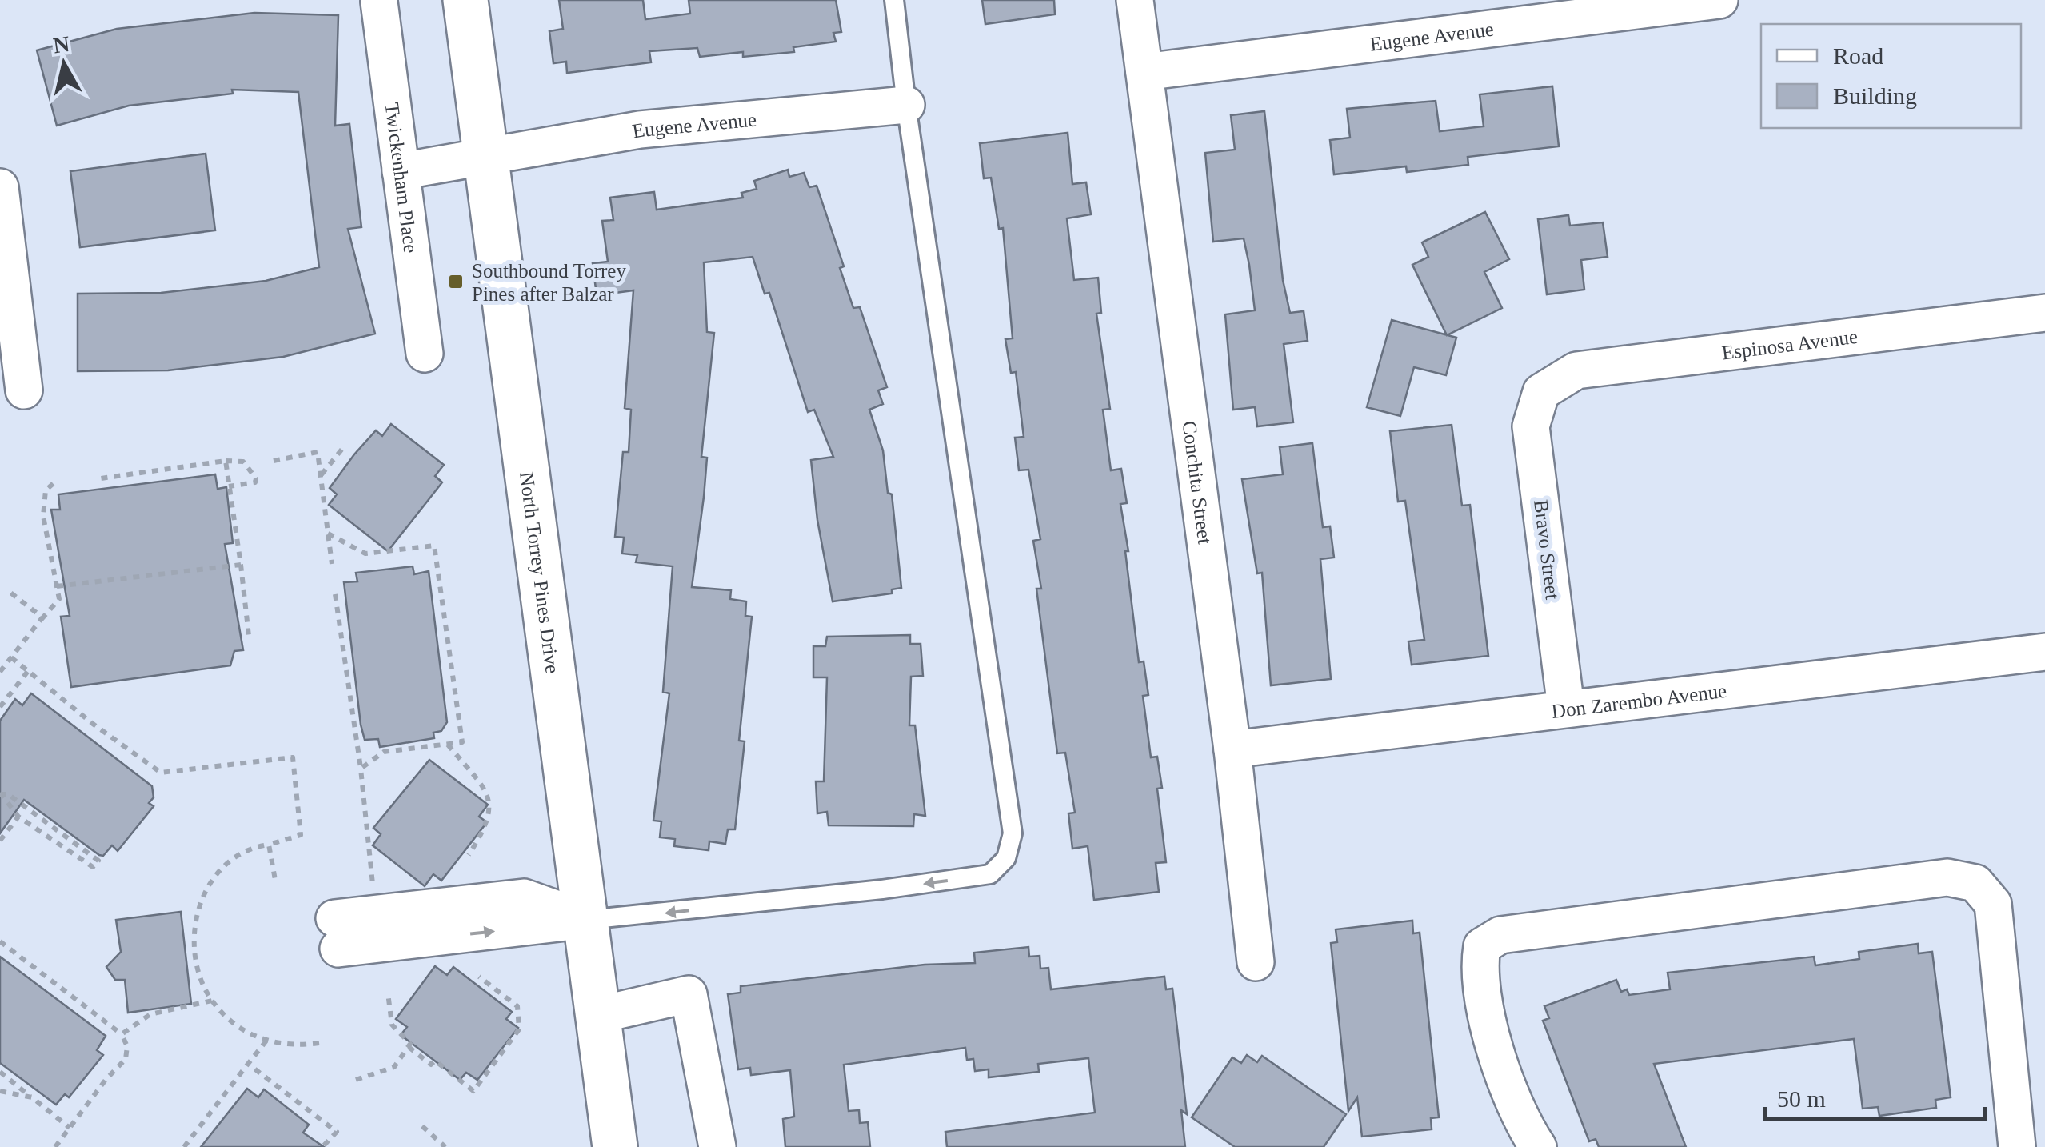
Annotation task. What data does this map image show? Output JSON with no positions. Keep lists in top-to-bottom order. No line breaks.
{"streets":{"main road":["North Torrey Pines Drive"],"street":["Eugene Avenue","Twickenham Place","Espinosa Avenue","Conchita Street","Bravo Street","Don Zarembo Avenue"]},"crossings":[["Eugene Avenue","Twickenham Place"],["Eugene Avenue","Conchita Street"],["Eugene Avenue","North Torrey Pines Drive"],["Espinosa Avenue","Bravo Street"],["Conchita Street","Don Zarembo Avenue"],["Bravo Street","Don Zarembo Avenue"]],"places":{"transit":["Southbound Torrey Pines after Balzar"]},"legend":["Road","Building"],"scale_bar":"50 m","north":"top"}
